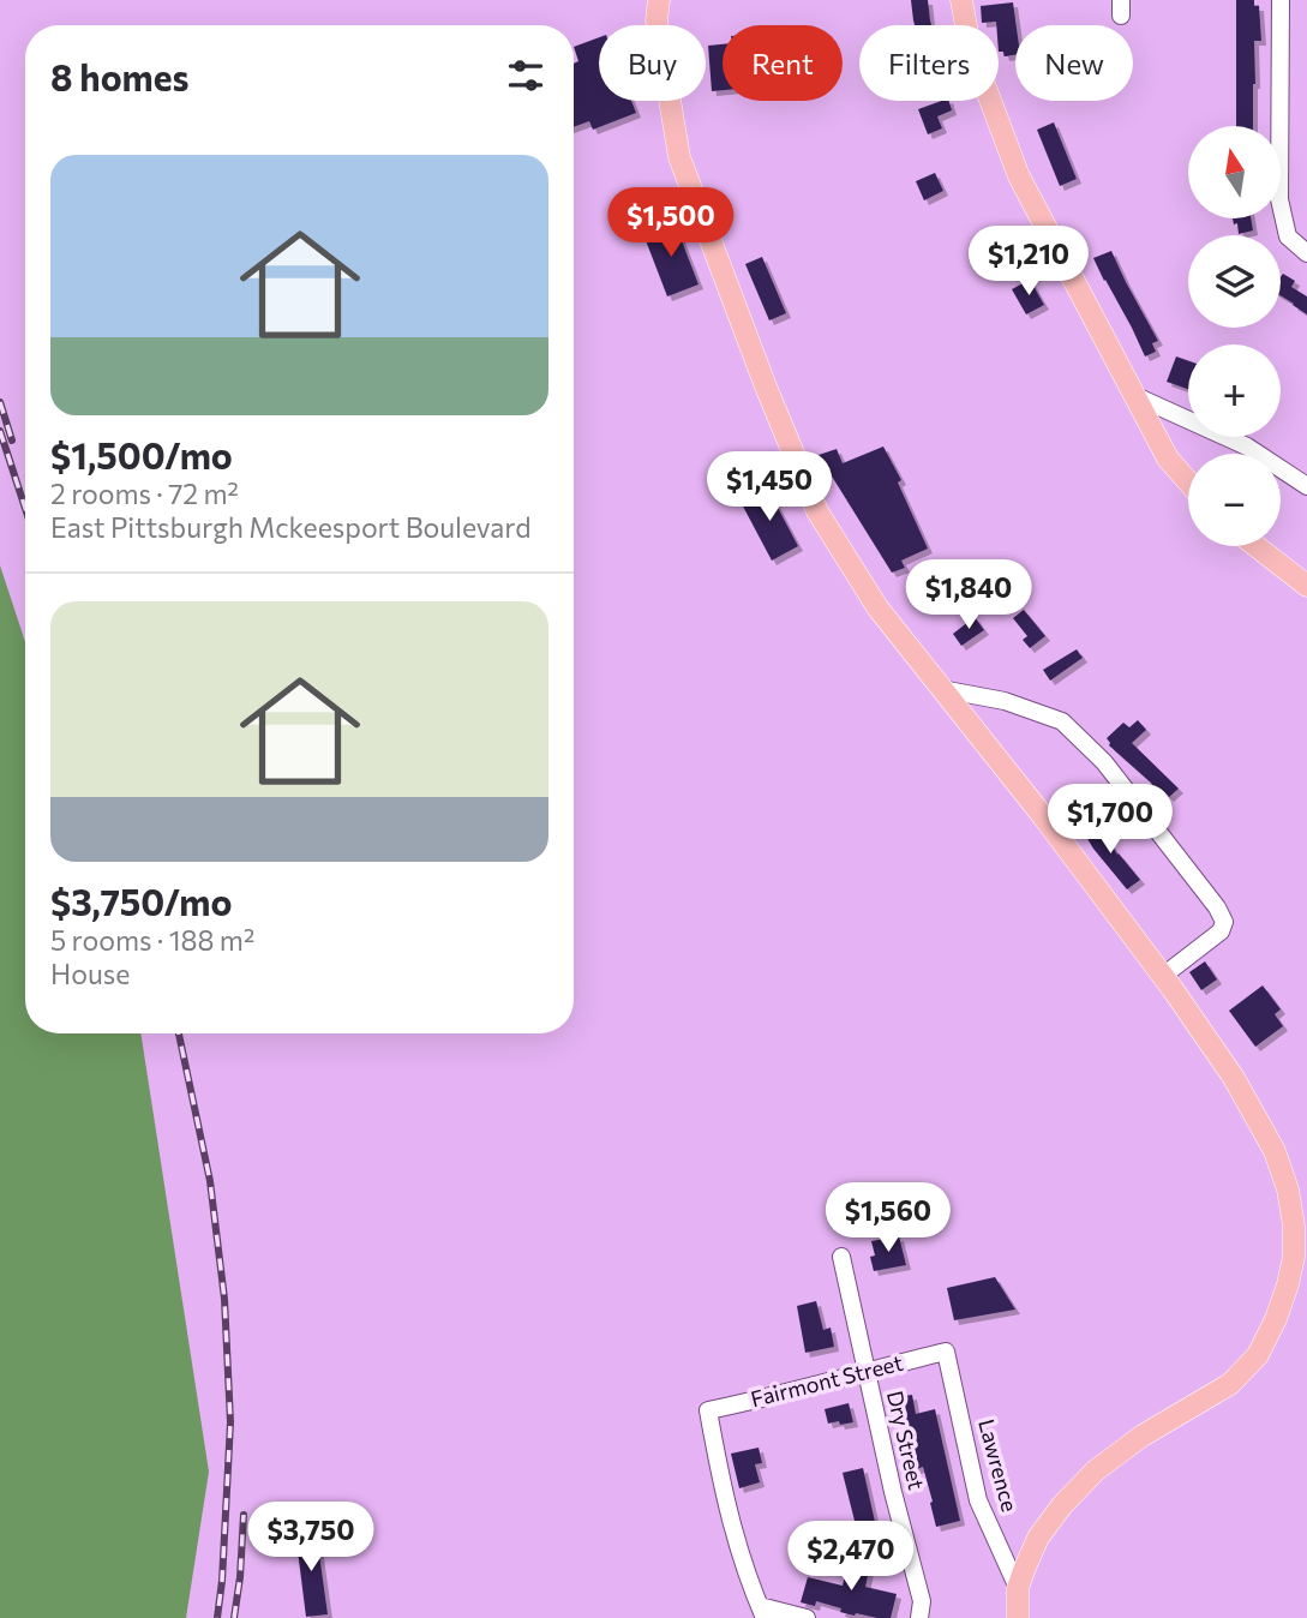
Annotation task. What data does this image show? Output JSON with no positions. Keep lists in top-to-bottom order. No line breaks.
{"streets":{"street":["Fairmont Street","Dry Street","Lawrence"]},"crossings":[["Fairmont Street","Dry Street"],["Fairmont Street","Lawrence"]],"north":"top","page":{"chip":["Buy","Rent","Filters","New"],"heading":"8 homes","map_buttons":["+","−"],"list":[{"name":"$1,500/mo","note":"2 rooms · 72 m² · East Pittsburgh Mckeesport Boulevard"},{"name":"$3,750/mo","note":"5 rooms · 188 m² · House"}],"price":["$1,500","$1,210","$1,450","$1,840","$1,700","$1,560","$3,750","$2,470"]}}
